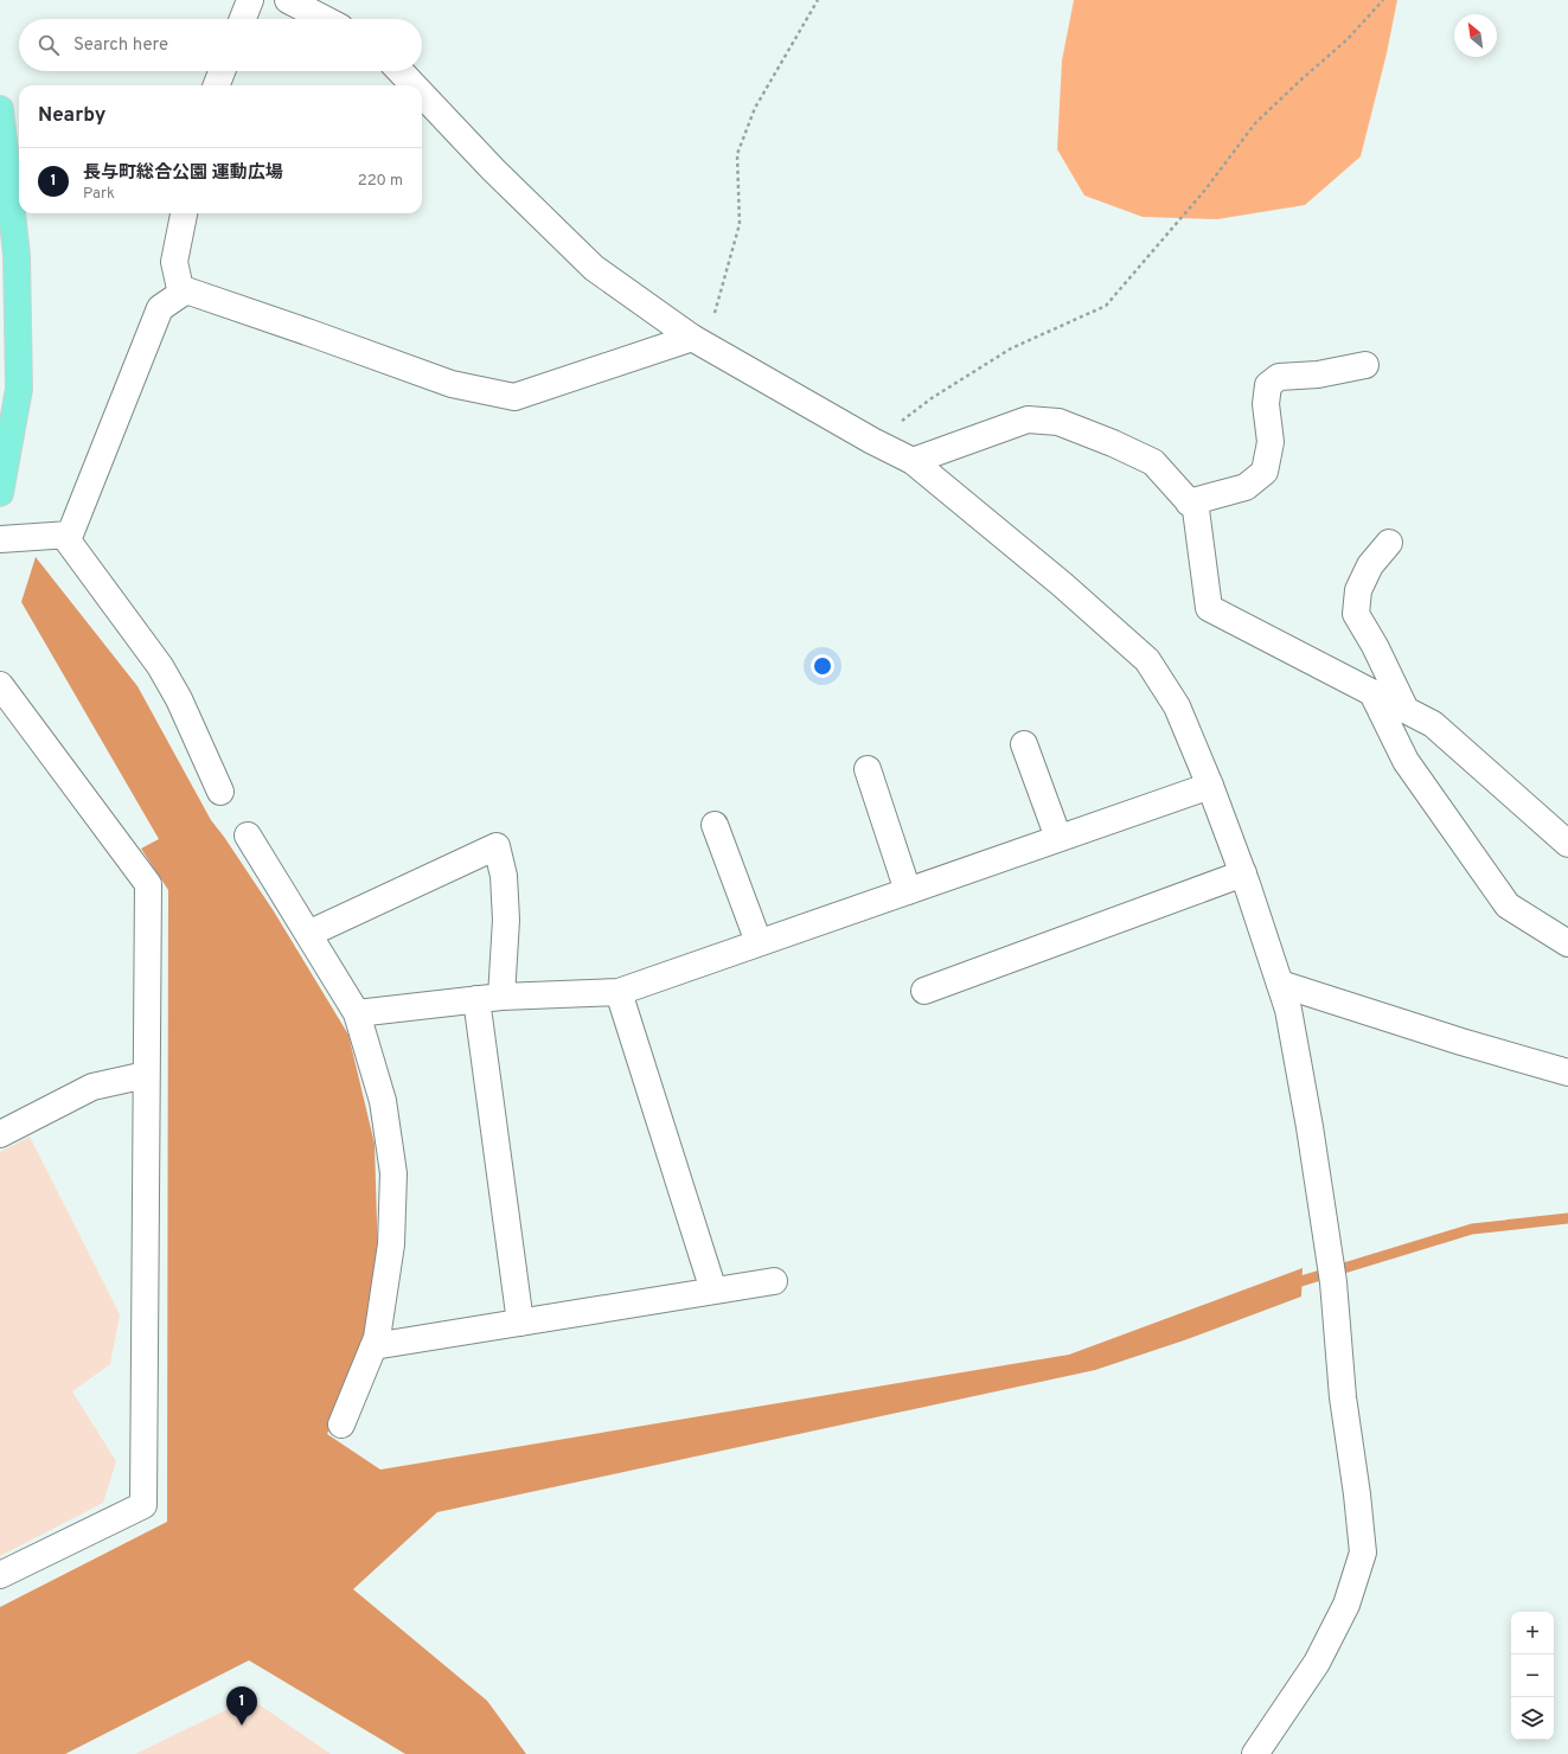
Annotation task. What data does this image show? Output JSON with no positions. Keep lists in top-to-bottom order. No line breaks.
{"north":"top left","page":{"search":"Search here","heading":"Nearby","list":[{"mark":"1","name":"長与町総合公園 運動広場","note":"Park","value":"220 m"}],"map_buttons":["+","−"],"pins":"1"}}
